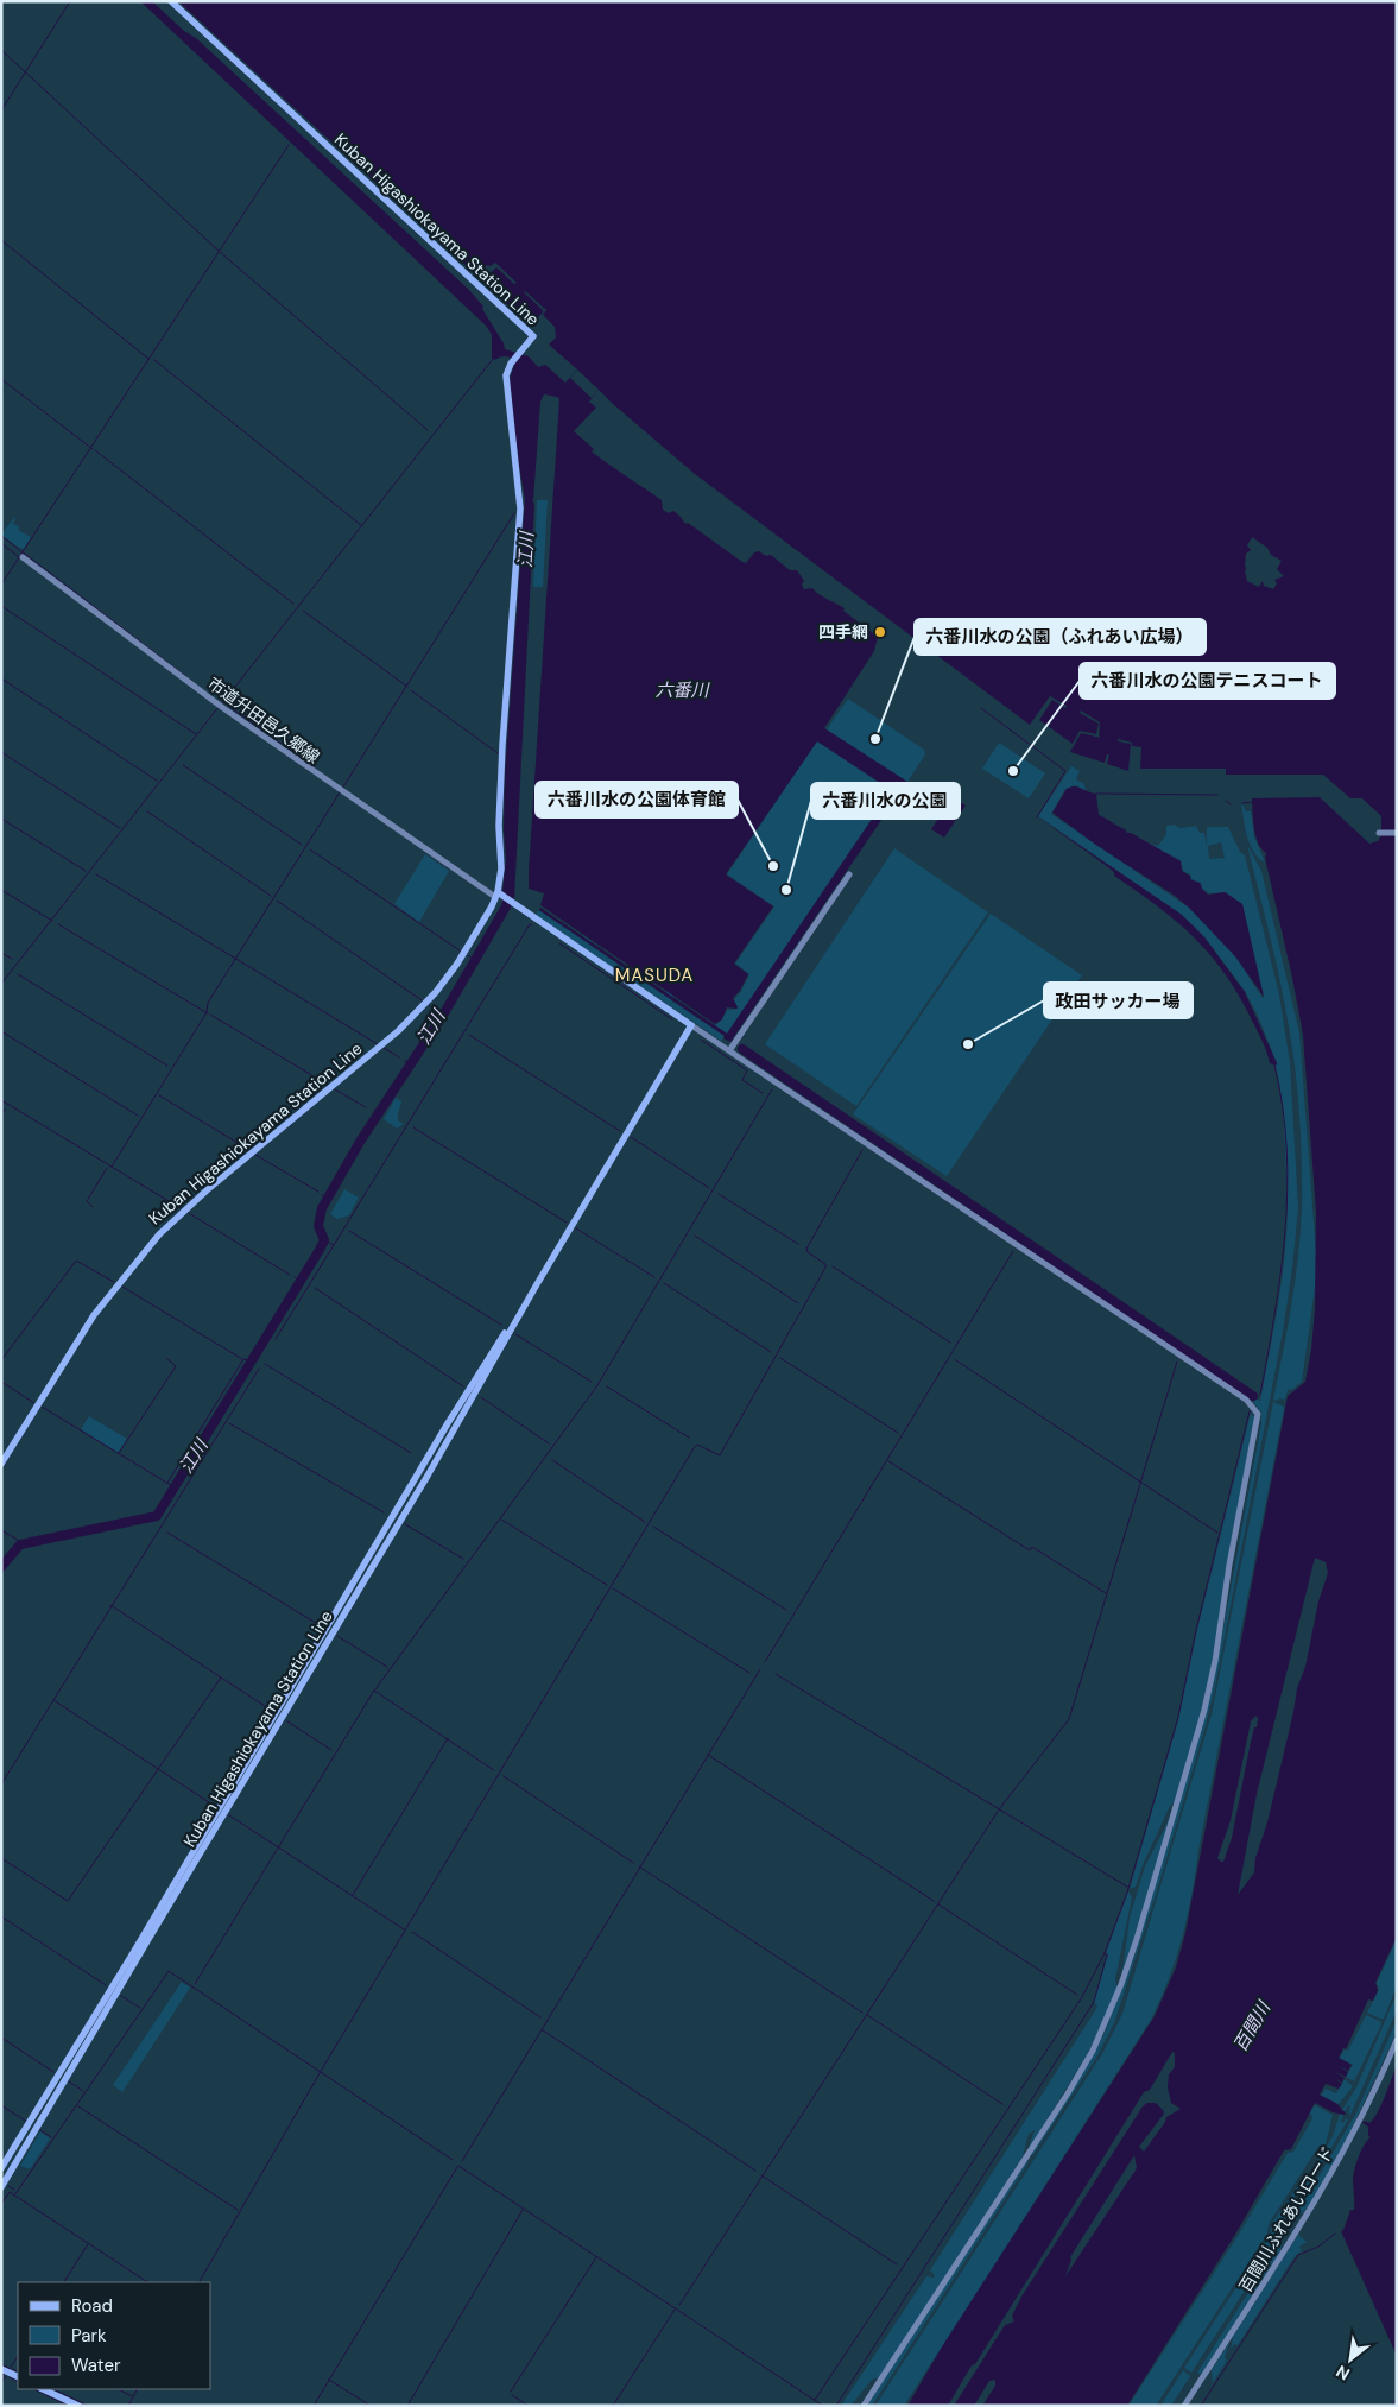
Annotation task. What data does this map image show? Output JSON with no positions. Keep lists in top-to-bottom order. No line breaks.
{"streets":{"main road":["Kuban Higashiokayama Station Line"],"street":["市道升田邑久郷線","百間川ふれあいロード"]},"crossings":[["Kuban Higashiokayama Station Line","市道升田邑久郷線"]],"districts":["MASUDA"],"water":["江川","六番川","百間川"],"places":["四手網","六番川水の公園（ふれあい広場）","六番川水の公園テニスコート","六番川水の公園体育館","六番川水の公園","政田サッカー場"],"legend":["Road","Park","Water"],"north":"bottom left"}
